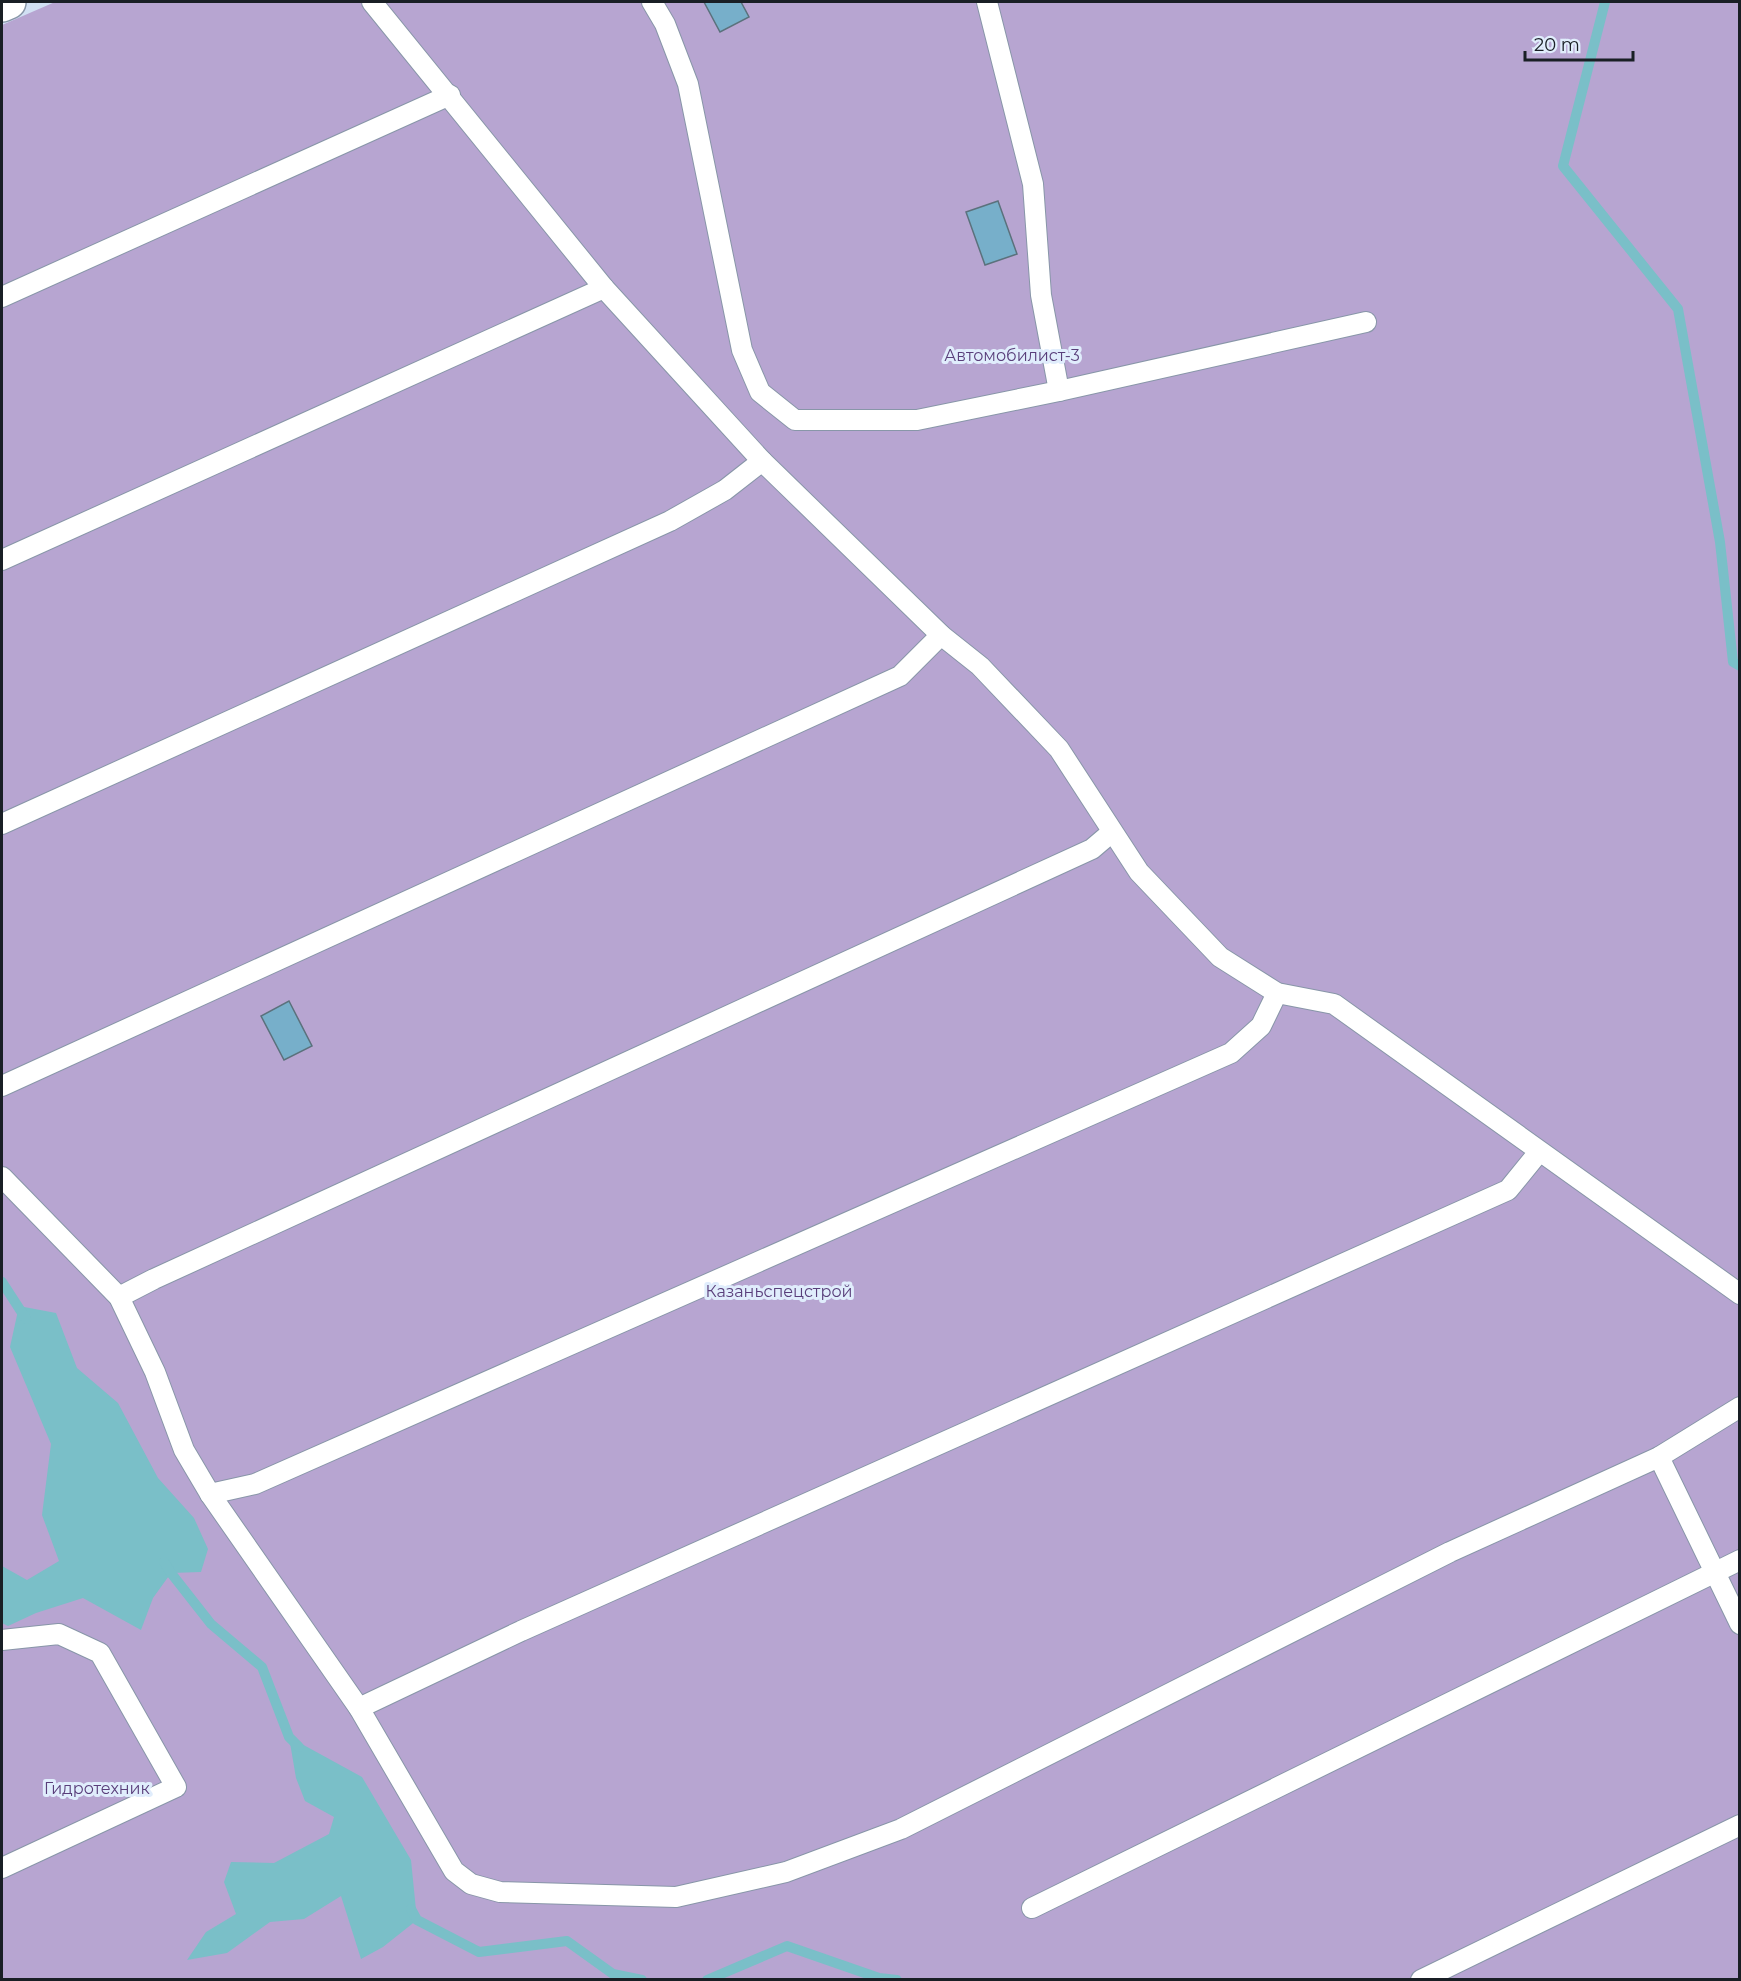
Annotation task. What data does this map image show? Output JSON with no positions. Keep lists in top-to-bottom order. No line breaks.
{"parks":["Автомобилист-3","Казаньспецстрой","Гидротехник"],"scale_bar":"20 m"}
